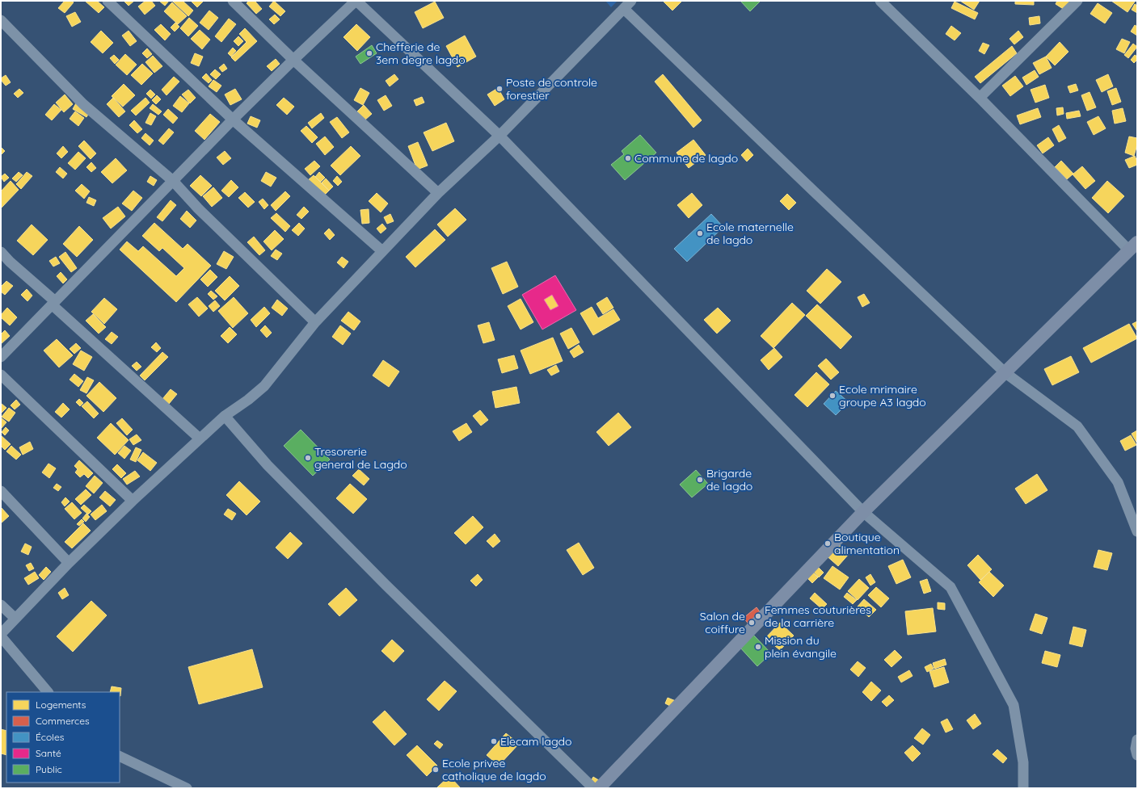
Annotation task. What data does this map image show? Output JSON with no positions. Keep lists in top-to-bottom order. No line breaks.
{"places":["Chefferie de 3em degre lagdo","Poste de controle forestier","Commune de lagdo","Ecole maternelle de lagdo","Ecole mrimaire groupe A3 lagdo","Tresorerie general de Lagdo","Brigarde de lagdo","Boutique alimentation","Femmes couturières de la carrière","Salon de coiffure","Mission du plein évangile","Elecam lagdo","Ecole privee catholique de lagdo"],"legend":["Logements","Commerces","Écoles","Santé","Public"]}
